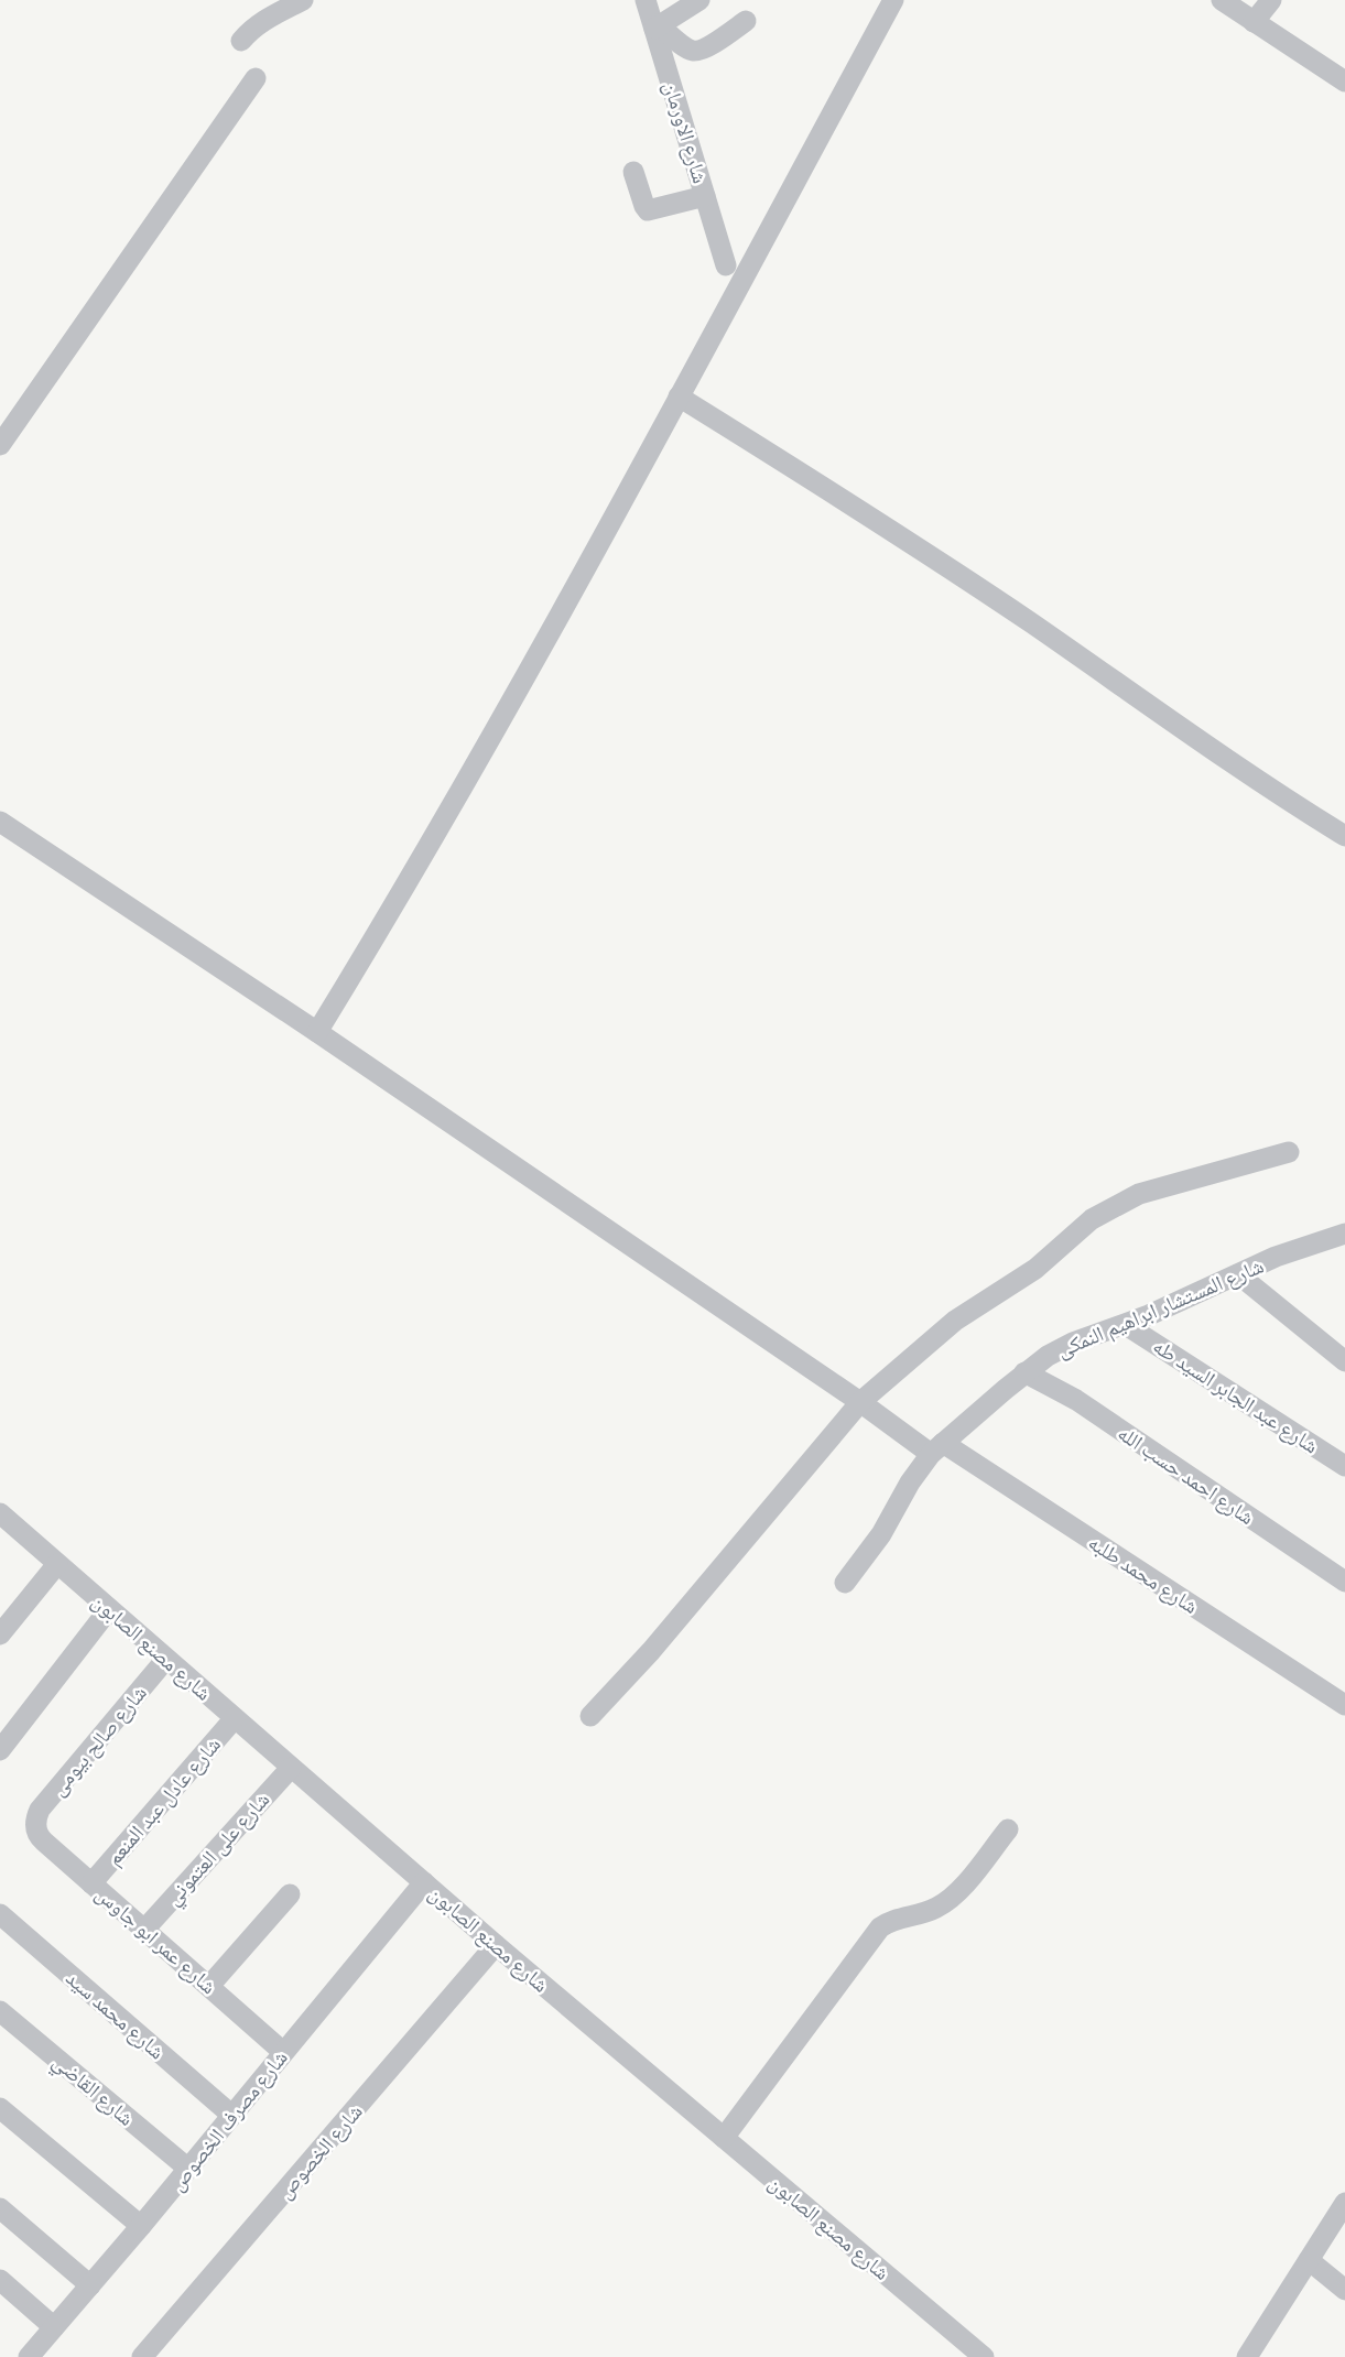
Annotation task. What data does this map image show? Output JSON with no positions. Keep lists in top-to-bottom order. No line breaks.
{"streets":{"street":["شارع الاورمان","شارع المستشار ابراهيم النمكى","شارع عبد الجابر السيد طه","شارع احمد حسب الله","شارع محمد طلبه","شارع مصنع الصابون","شارع صالح بيومى","شارع عادل عبد المنعم","شارع على العتموني","شارع عمر ابو جاوس","شارع محمد سيد","شارع القاضي","شارع مصرف الخصوص","شارع الخصوص"]},"crossings":[["شارع المستشار ابراهيم النمكى","شارع عبد الجابر السيد طه"],["شارع المستشار ابراهيم النمكى","شارع احمد حسب الله"],["شارع المستشار ابراهيم النمكى","شارع محمد طلبه"],["شارع مصنع الصابون","شارع صالح بيومى"],["شارع مصنع الصابون","شارع عادل عبد المنعم"],["شارع مصنع الصابون","شارع على العتموني"],["شارع مصنع الصابون","شارع مصرف الخصوص"],["شارع مصنع الصابون","شارع الخصوص"],["شارع صالح بيومى","شارع عمر ابو جاوس"],["شارع عادل عبد المنعم","شارع عمر ابو جاوس"],["شارع على العتموني","شارع عمر ابو جاوس"],["شارع عمر ابو جاوس","شارع مصرف الخصوص"],["شارع محمد سيد","شارع مصرف الخصوص"],["شارع القاضي","شارع مصرف الخصوص"]]}
